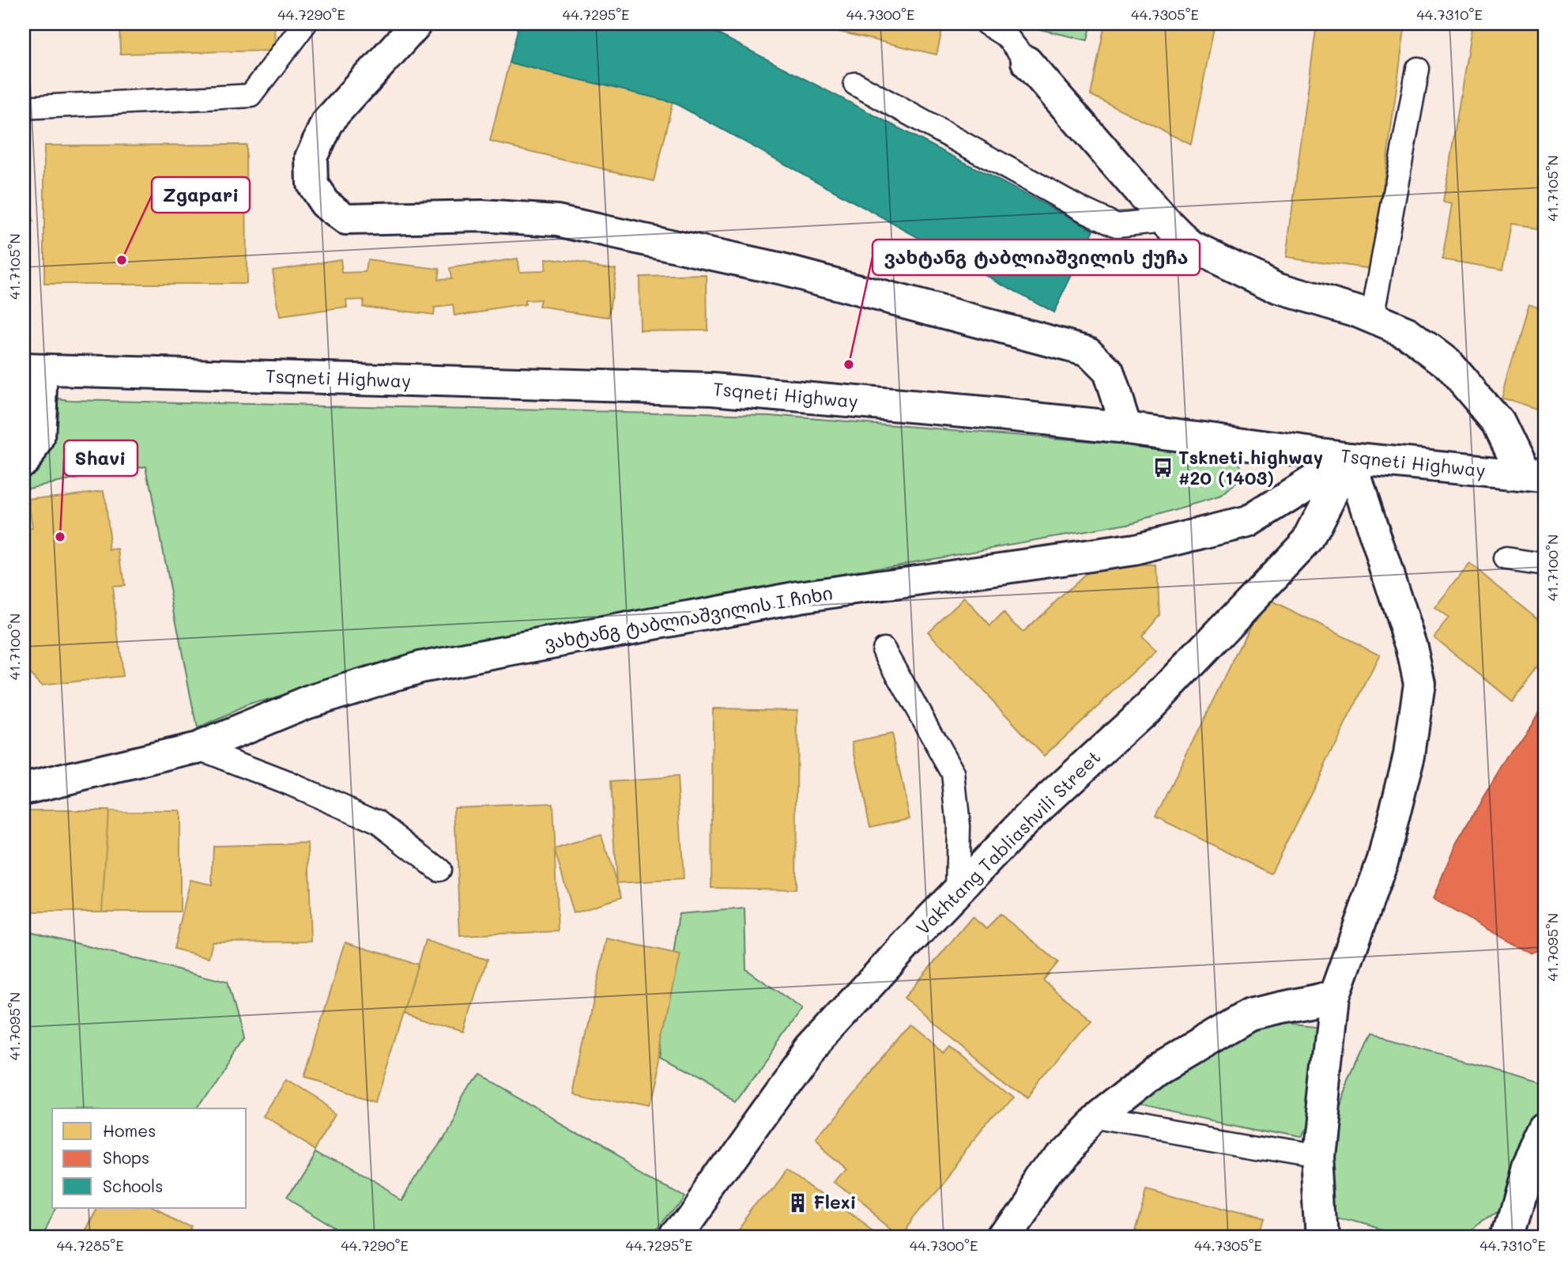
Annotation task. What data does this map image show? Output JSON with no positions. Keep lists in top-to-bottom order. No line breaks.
{"streets":{"street":["Tsqneti Highway","ვახტანგ ტაბლიაშვილის I ჩიხი","Vakhtang Tabliashvili Street"]},"crossings":[["Tsqneti Highway","ვახტანგ ტაბლიაშვილის I ჩიხი"],["Tsqneti Highway","Vakhtang Tabliashvili Street"],["ვახტანგ ტაბლიაშვილის I ჩიხი","Vakhtang Tabliashvili Street"]],"places":{"other":["Zgapari","ვახტანგ ტაბლიაშვილის ქუჩა","Shavi"],"bus stop":["Tskneti highway #20 (1403)"],"building":["Flexi"]},"legend":["Homes","Shops","Schools"],"coordinates":["44.7290°E","44.7295°E","44.7300°E","44.7305°E","44.7310°E","41.7105°N","41.7100°N","41.7095°N","44.7285°E"]}
